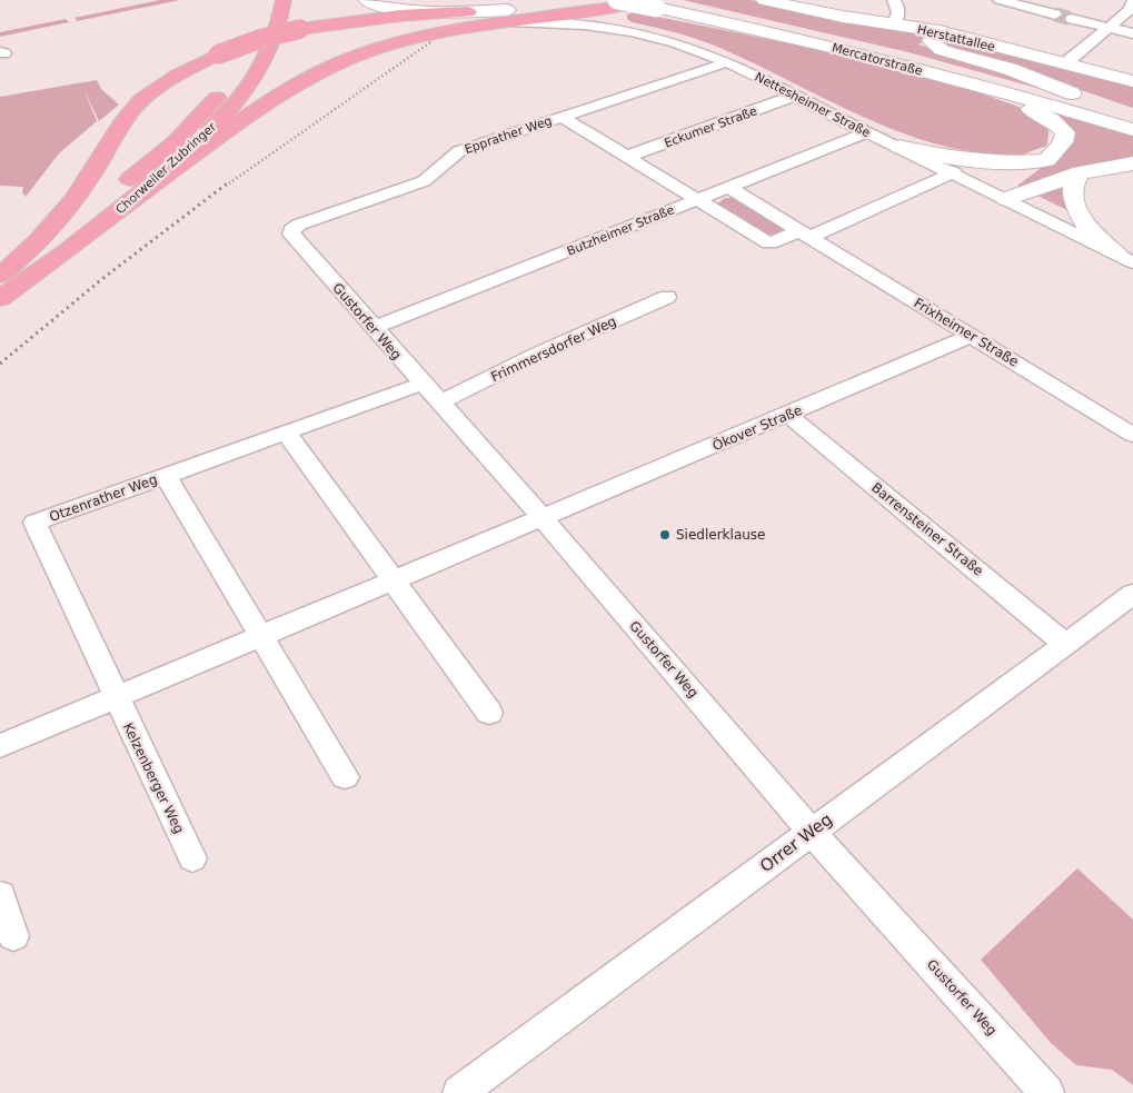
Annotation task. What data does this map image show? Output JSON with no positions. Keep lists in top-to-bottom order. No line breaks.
{"streets":{"highway":["Chorweiler Zubringer"],"main road":["Herstattallee","Mercatorstraße"],"street":["Nettesheimer Straße","Eckumer Straße","Epprather Weg","Butzheimer Straße","Gustorfer Weg","Frixheimer Straße","Frimmersdorfer Weg","Ökover Straße","Otzenrather Weg","Barrensteiner Straße","Kelzenberger Weg","Orrer Weg"]},"crossings":[["Nettesheimer Straße","Eckumer Straße"],["Nettesheimer Straße","Epprather Weg"],["Nettesheimer Straße","Butzheimer Straße"],["Epprather Weg","Gustorfer Weg"],["Butzheimer Straße","Gustorfer Weg"],["Butzheimer Straße","Frixheimer Straße"],["Gustorfer Weg","Frimmersdorfer Weg"],["Gustorfer Weg","Ökover Straße"],["Gustorfer Weg","Otzenrather Weg"],["Gustorfer Weg","Orrer Weg"],["Frixheimer Straße","Ökover Straße"],["Ökover Straße","Barrensteiner Straße"],["Otzenrather Weg","Kelzenberger Weg"],["Barrensteiner Straße","Orrer Weg"]],"places":["Siedlerklause"]}
